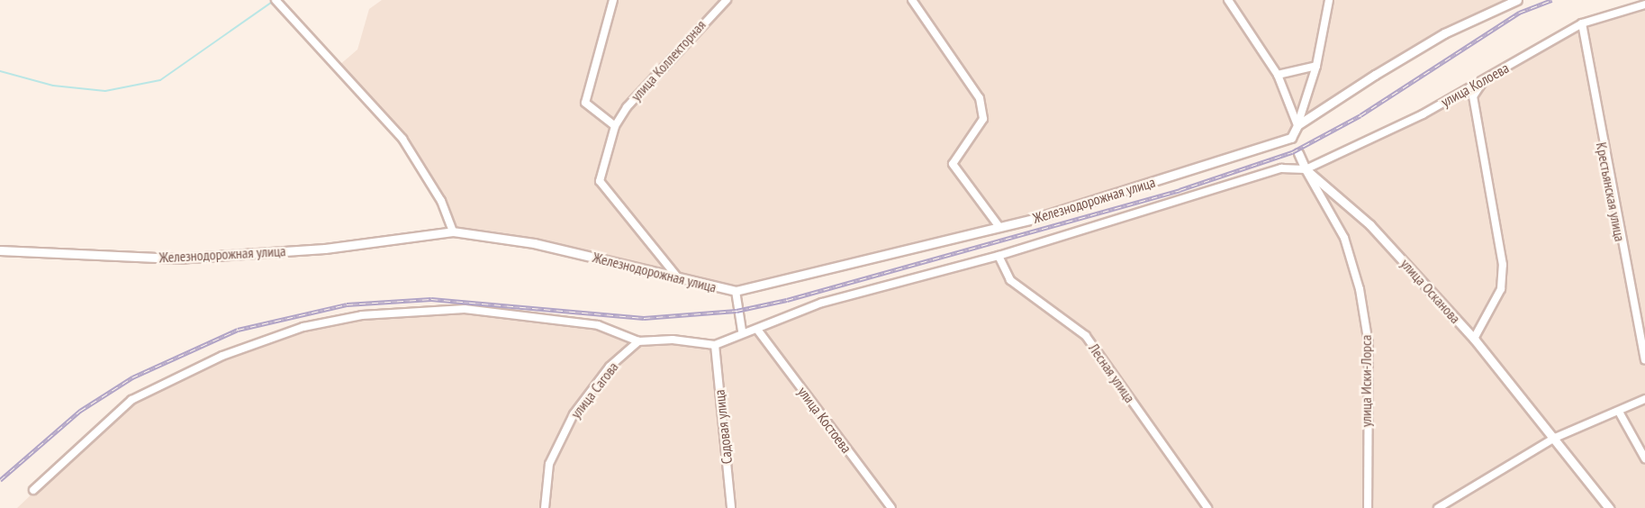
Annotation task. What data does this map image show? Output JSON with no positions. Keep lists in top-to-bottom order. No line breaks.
{"streets":{"street":["улица Коллекторная","улица Колоева","Крестьянская улица","Железнодорожная улица","улица Осканова","Лесная улица","улица Иски-Лорса","улица Сагова","улица Костоева","Садовая улица"]},"crossings":[["улица Коллекторная","Железнодорожная улица"],["улица Колоева","Крестьянская улица"],["улица Колоева","улица Осканова"],["улица Колоева","улица Иски-Лорса"],["Железнодорожная улица","улица Осканова"],["улица Осканова","улица Иски-Лорса"]]}
